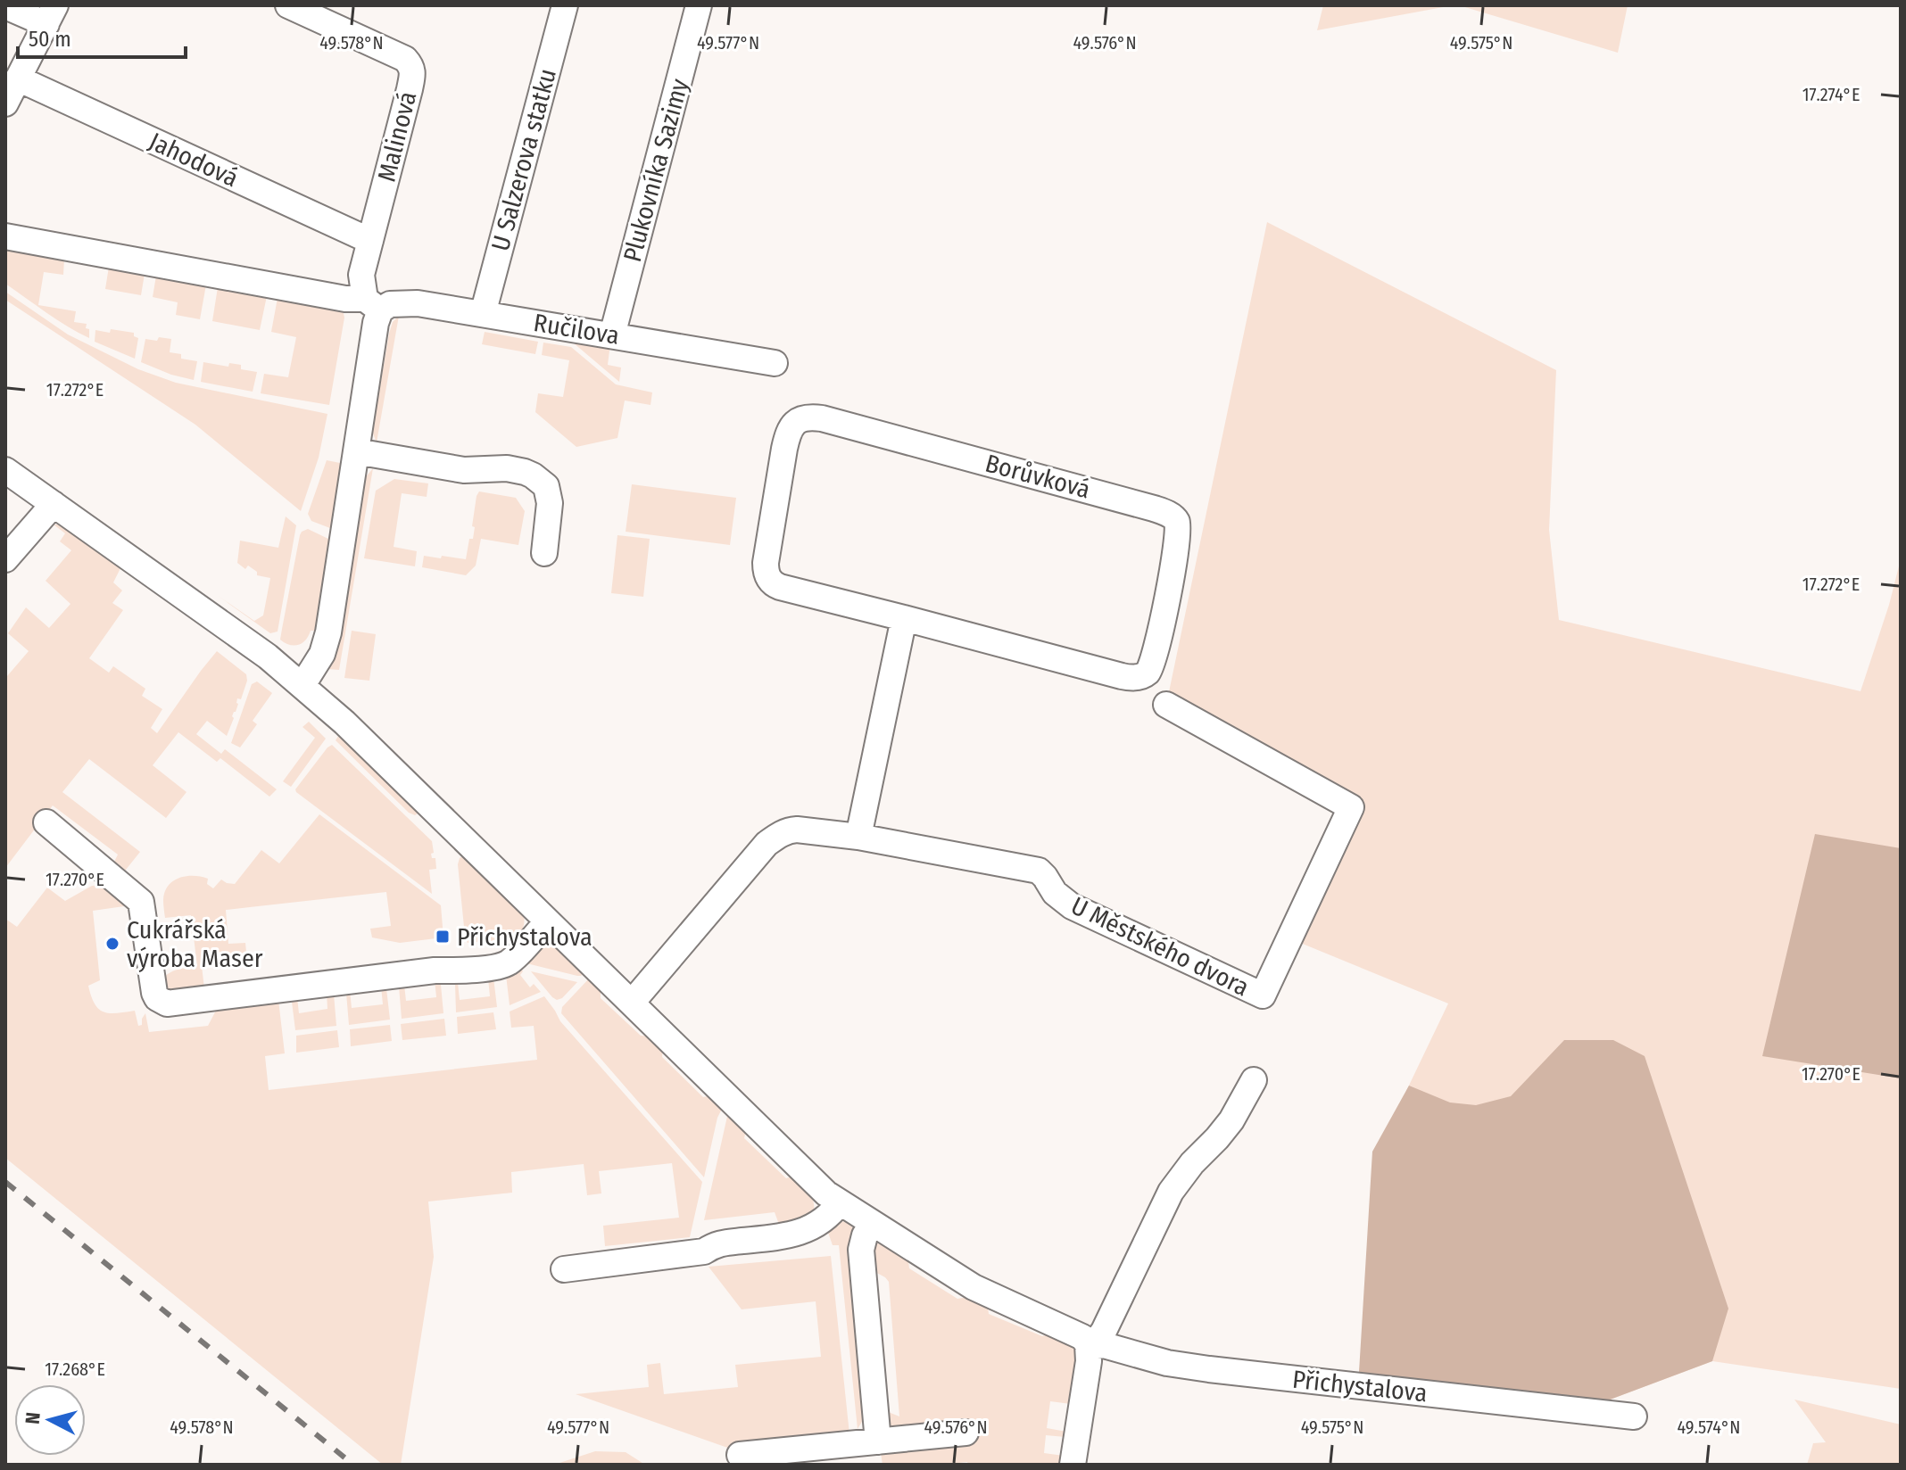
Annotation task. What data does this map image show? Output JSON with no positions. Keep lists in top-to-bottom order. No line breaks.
{"streets":{"street":["Malinová","Jahodová","U Salzerova statku","Plukovníka Sazimy","Ručilova","Borůvková","U Městského dvora","Přichystalova"]},"crossings":[["Malinová","Jahodová"],["Malinová","Ručilova"],["U Salzerova statku","Ručilova"],["Plukovníka Sazimy","Ručilova"]],"places":{"transit":["Přichystalova"],"other":["Cukrářská výroba Maser"]},"scale_bar":"50 m","north":"left","coordinates":["49.578°N","49.577°N","49.576°N","49.575°N","17.274°E","17.272°E","17.270°E","17.268°E","49.574°N"]}
